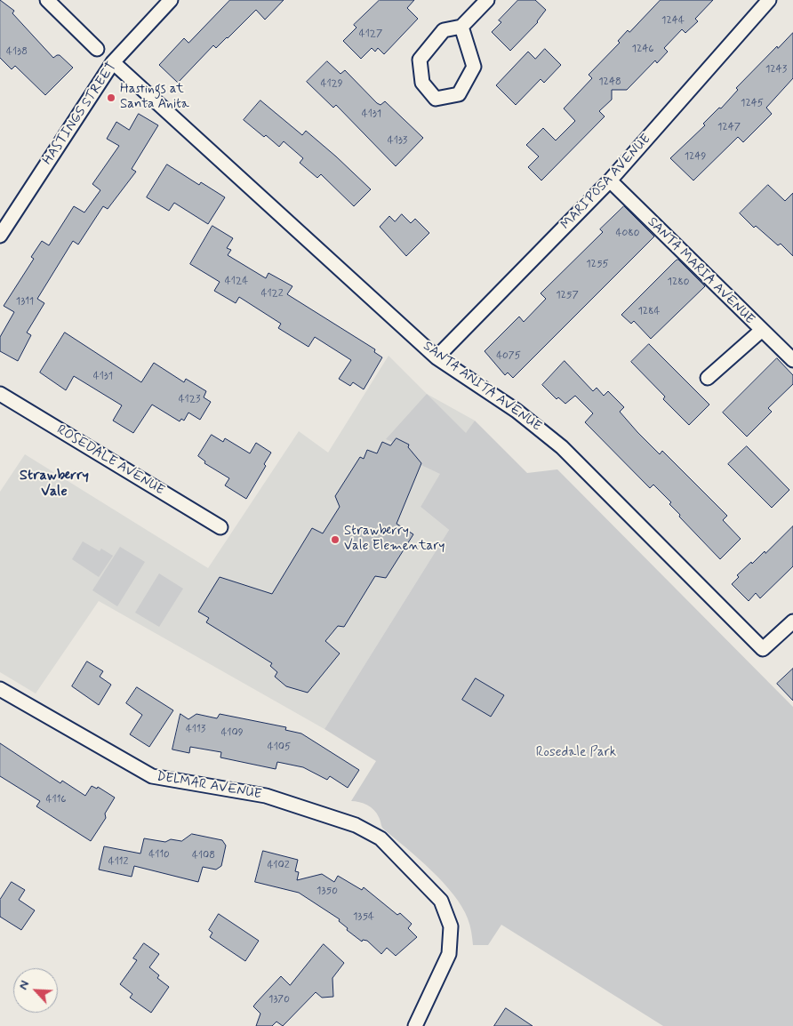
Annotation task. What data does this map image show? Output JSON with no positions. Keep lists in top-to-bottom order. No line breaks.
{"streets":{"street":["HASTINGS STREET","MARIPOSA AVENUE","SANTA MARIA AVENUE","SANTA ANITA AVENUE","ROSEDALE AVENUE","DELMAR AVENUE"]},"crossings":[["HASTINGS STREET","SANTA ANITA AVENUE"],["MARIPOSA AVENUE","SANTA MARIA AVENUE"],["MARIPOSA AVENUE","SANTA ANITA AVENUE"]],"districts":["Strawberry Vale"],"parks":["Rosedale Park"],"places":["Hastings at Santa Anita","Strawberry Vale Elementary"],"house_numbers":["1244","4127","1246","4138","1243","1248","4129","1245","4131","1247","4133","1249","4080","1255","4124","1280","4122","1257","1311","1284","4075","4131","4123","4113","4109","4105","4116","4110","4108","4112","4102","1350","1354","1370"],"north":"top left"}
